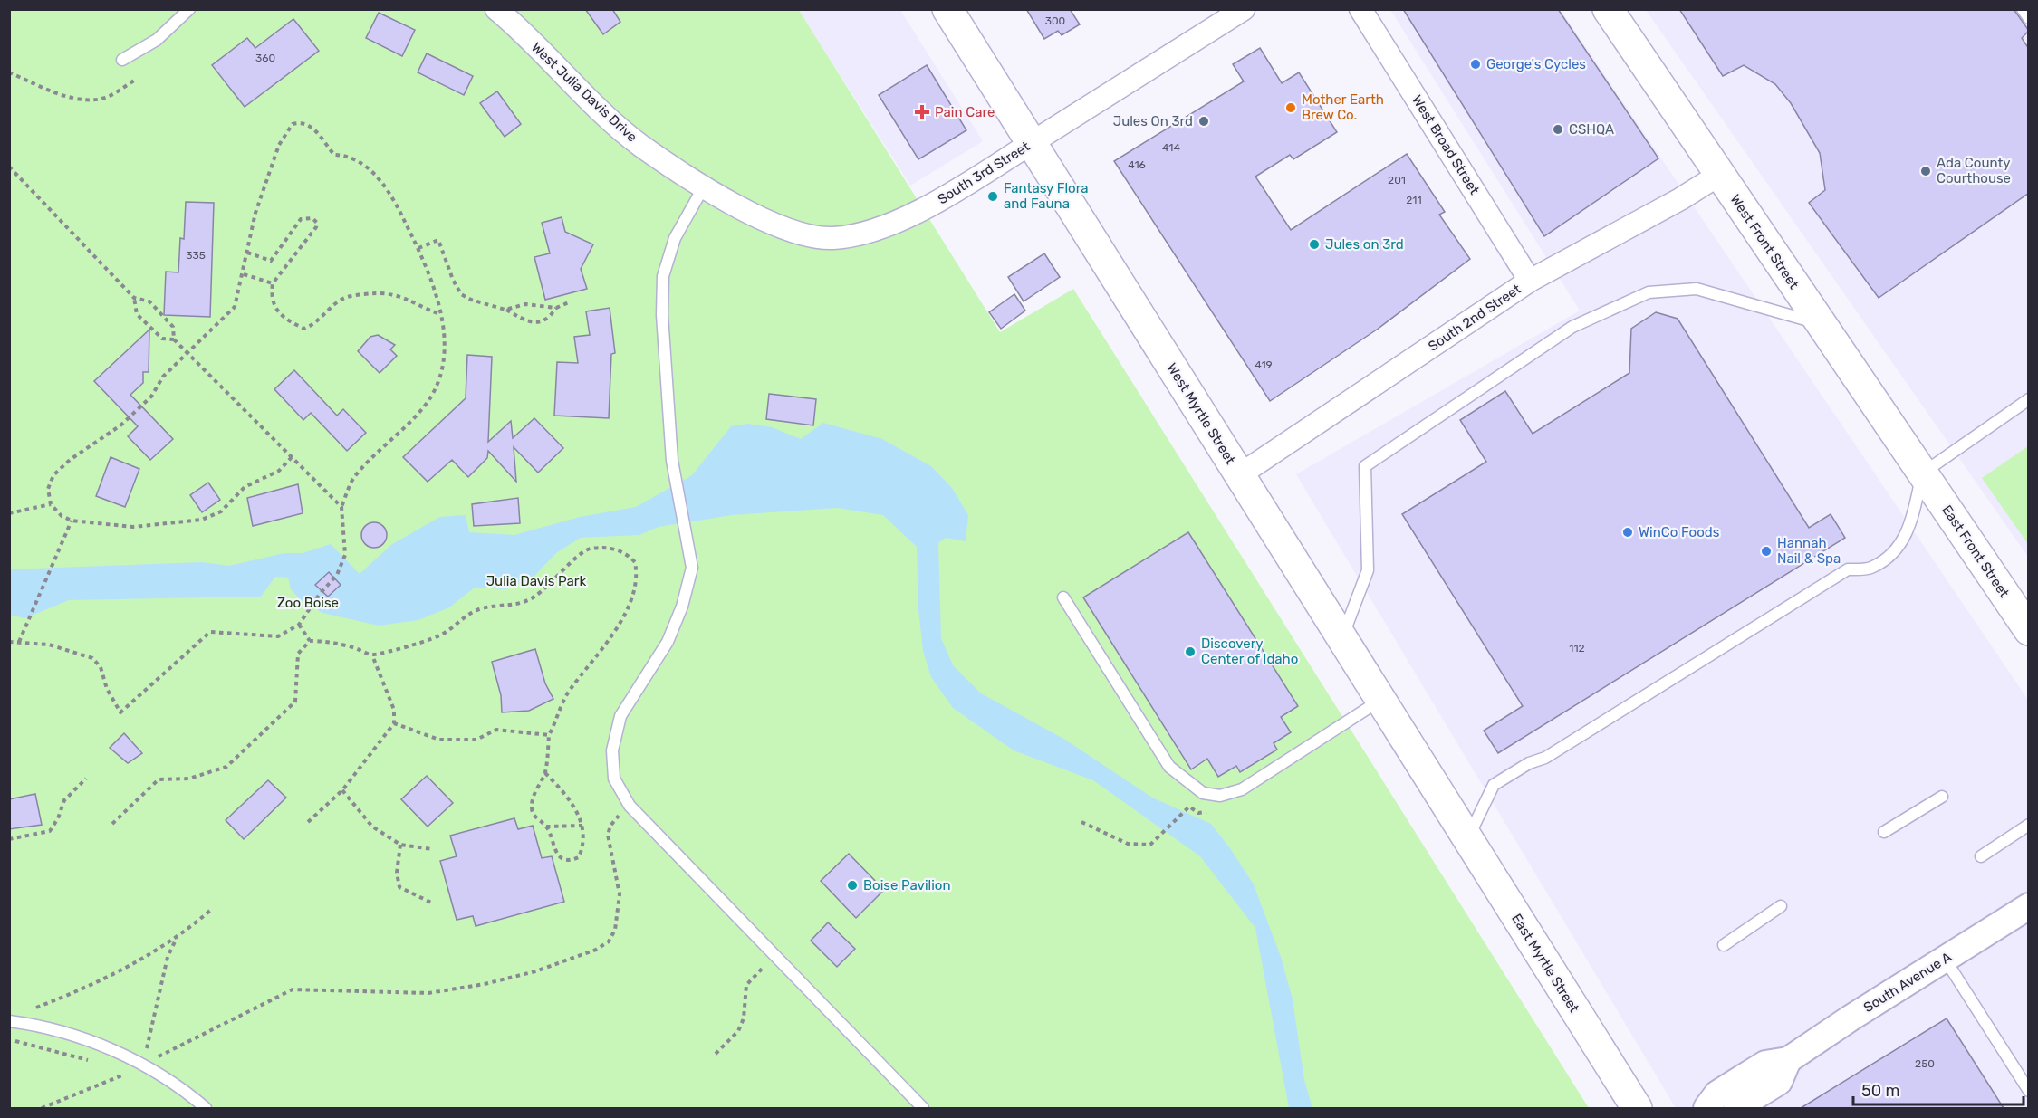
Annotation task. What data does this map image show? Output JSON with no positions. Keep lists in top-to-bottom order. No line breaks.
{"streets":{"main road":["West Front Street","West Myrtle Street","East Front Street","East Myrtle Street"],"street":["West Julia Davis Drive","West Broad Street","South 3rd Street","South 2nd Street","South Avenue A"]},"crossings":[["West Julia Davis Drive","South 3rd Street"],["West Broad Street","South 2nd Street"],["South 3rd Street","West Myrtle Street"],["West Front Street","South 2nd Street"],["West Front Street","East Front Street"],["South 2nd Street","West Myrtle Street"],["West Myrtle Street","East Myrtle Street"]],"parks":["Julia Davis Park","Zoo Boise"],"places":{"other":["George's Cycles","Mother Earth Brew Co.","Jules On 3rd","CSHQA","Ada County Courthouse","Fantasy Flora and Fauna","Jules on 3rd","WinCo Foods","Hannah Nail & Spa","Discovery Center of Idaho","Boise Pavilion"],"health":["Pain Care"]},"house_numbers":["300","360","414","416","201","211","335","419","112","250"],"scale_bar":"50 m"}
